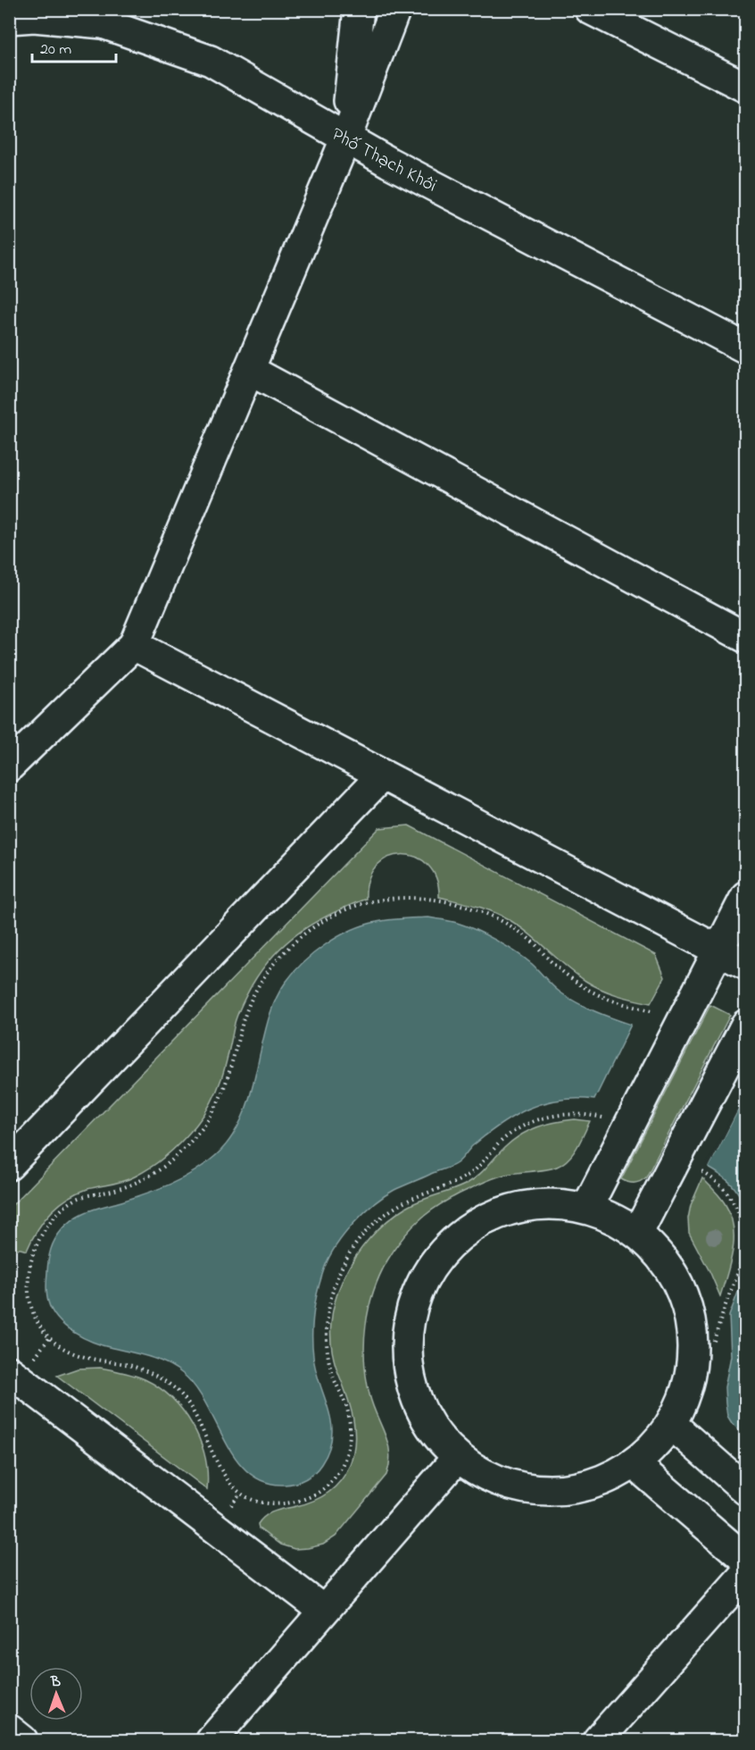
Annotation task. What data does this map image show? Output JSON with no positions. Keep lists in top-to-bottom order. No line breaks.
{"streets":{"street":["Phố Thạch Khôi"]},"scale_bar":"20 m","north":"top"}
